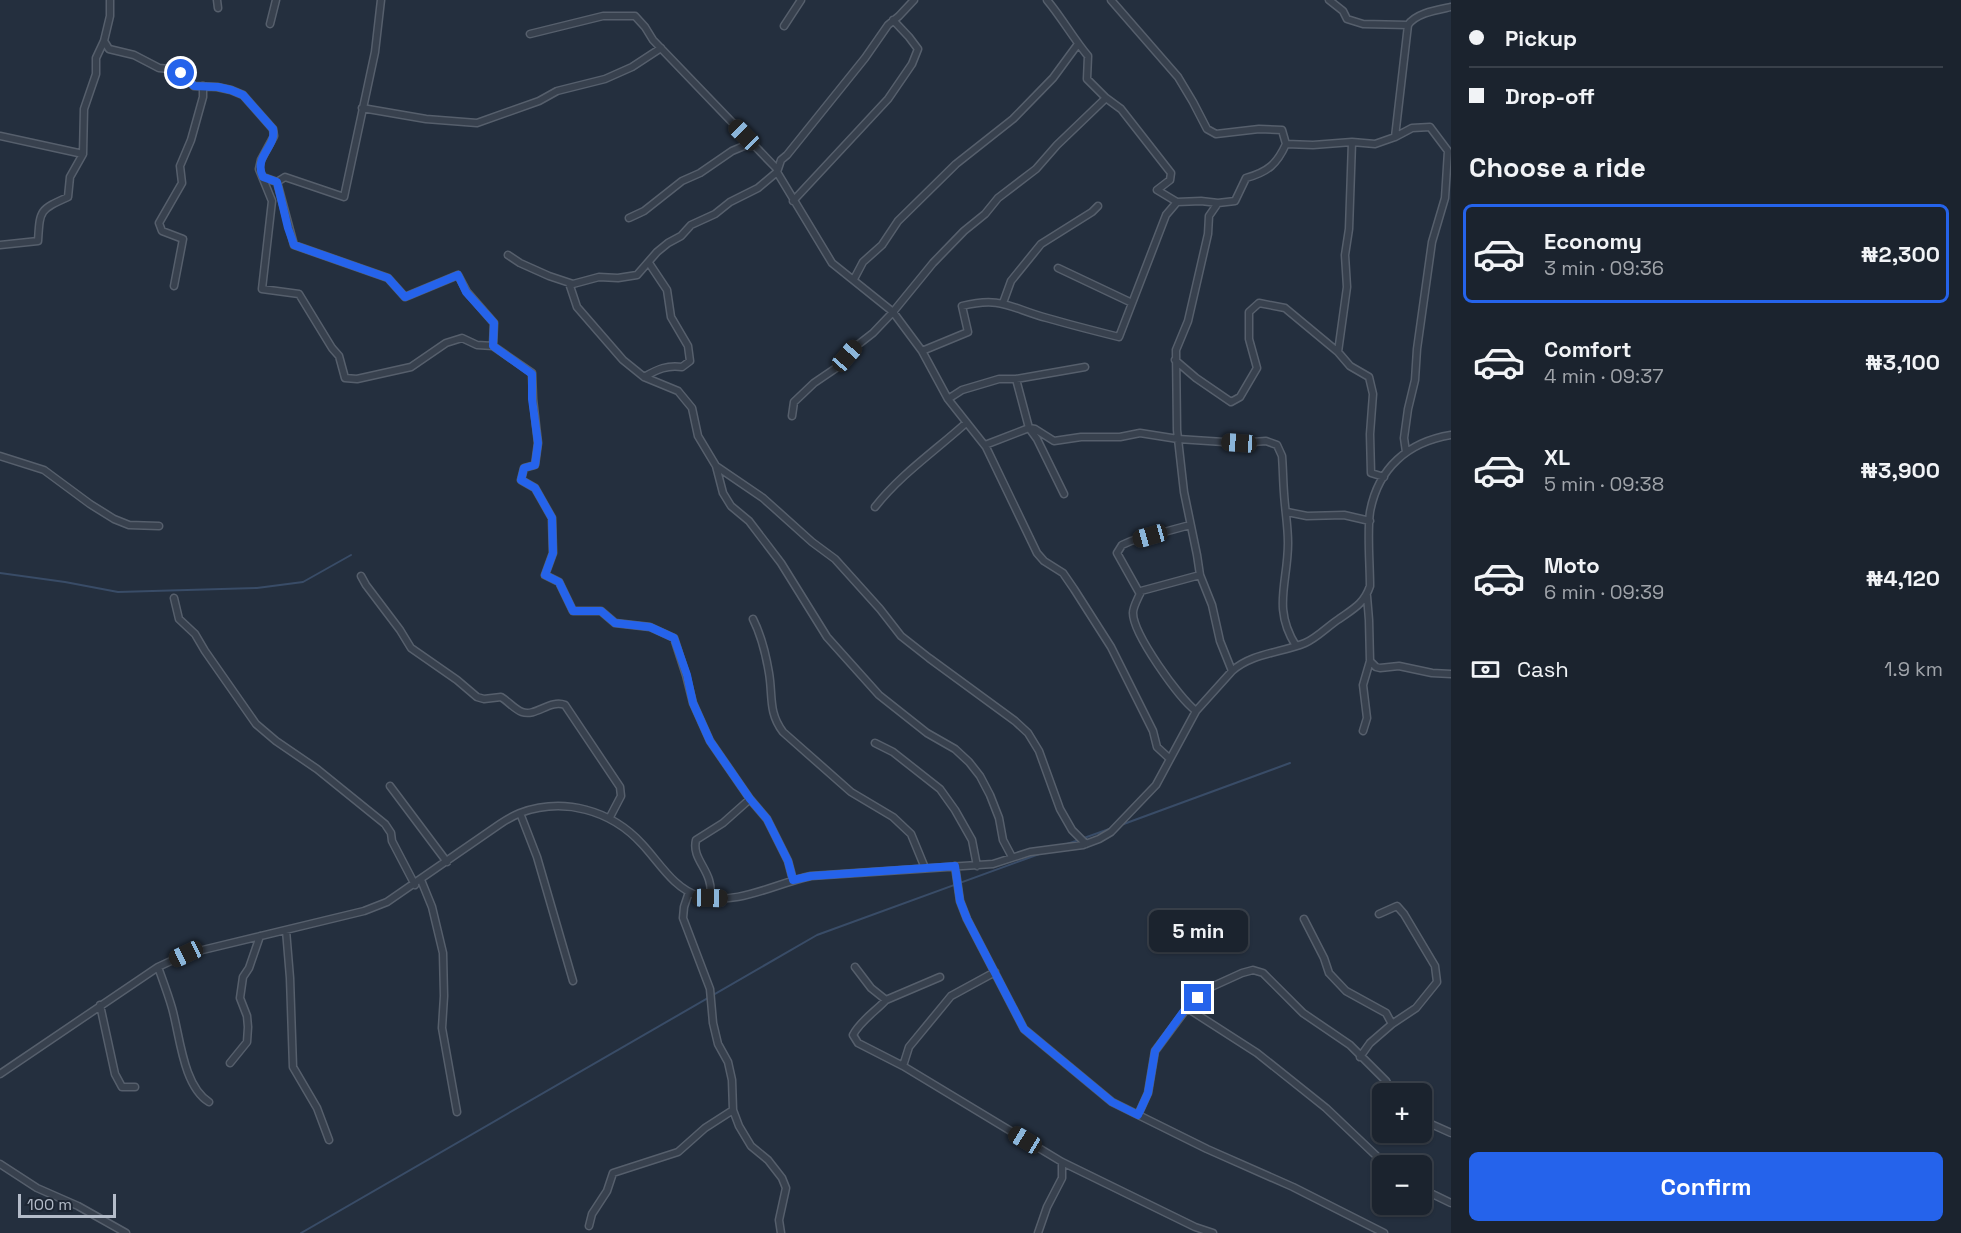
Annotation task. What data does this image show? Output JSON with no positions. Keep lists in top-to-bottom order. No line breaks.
{"scale_bar":"100 m","page":{"banner":["Pickup","Drop-off"],"heading":"Choose a ride","list":[{"name":"Economy","note":"3 min · 09:36","value":"₦2,300"},{"name":"Comfort","note":"4 min · 09:37","value":"₦3,100"},{"name":"XL","note":"5 min · 09:38","value":"₦3,900"},{"name":"Moto","note":"6 min · 09:39","value":"₦4,120"}],"pay":["Cash","1.9 km"],"bubble":"5 min","map_buttons":["+","−"],"buttons":"Confirm","scale":"100 m"}}
